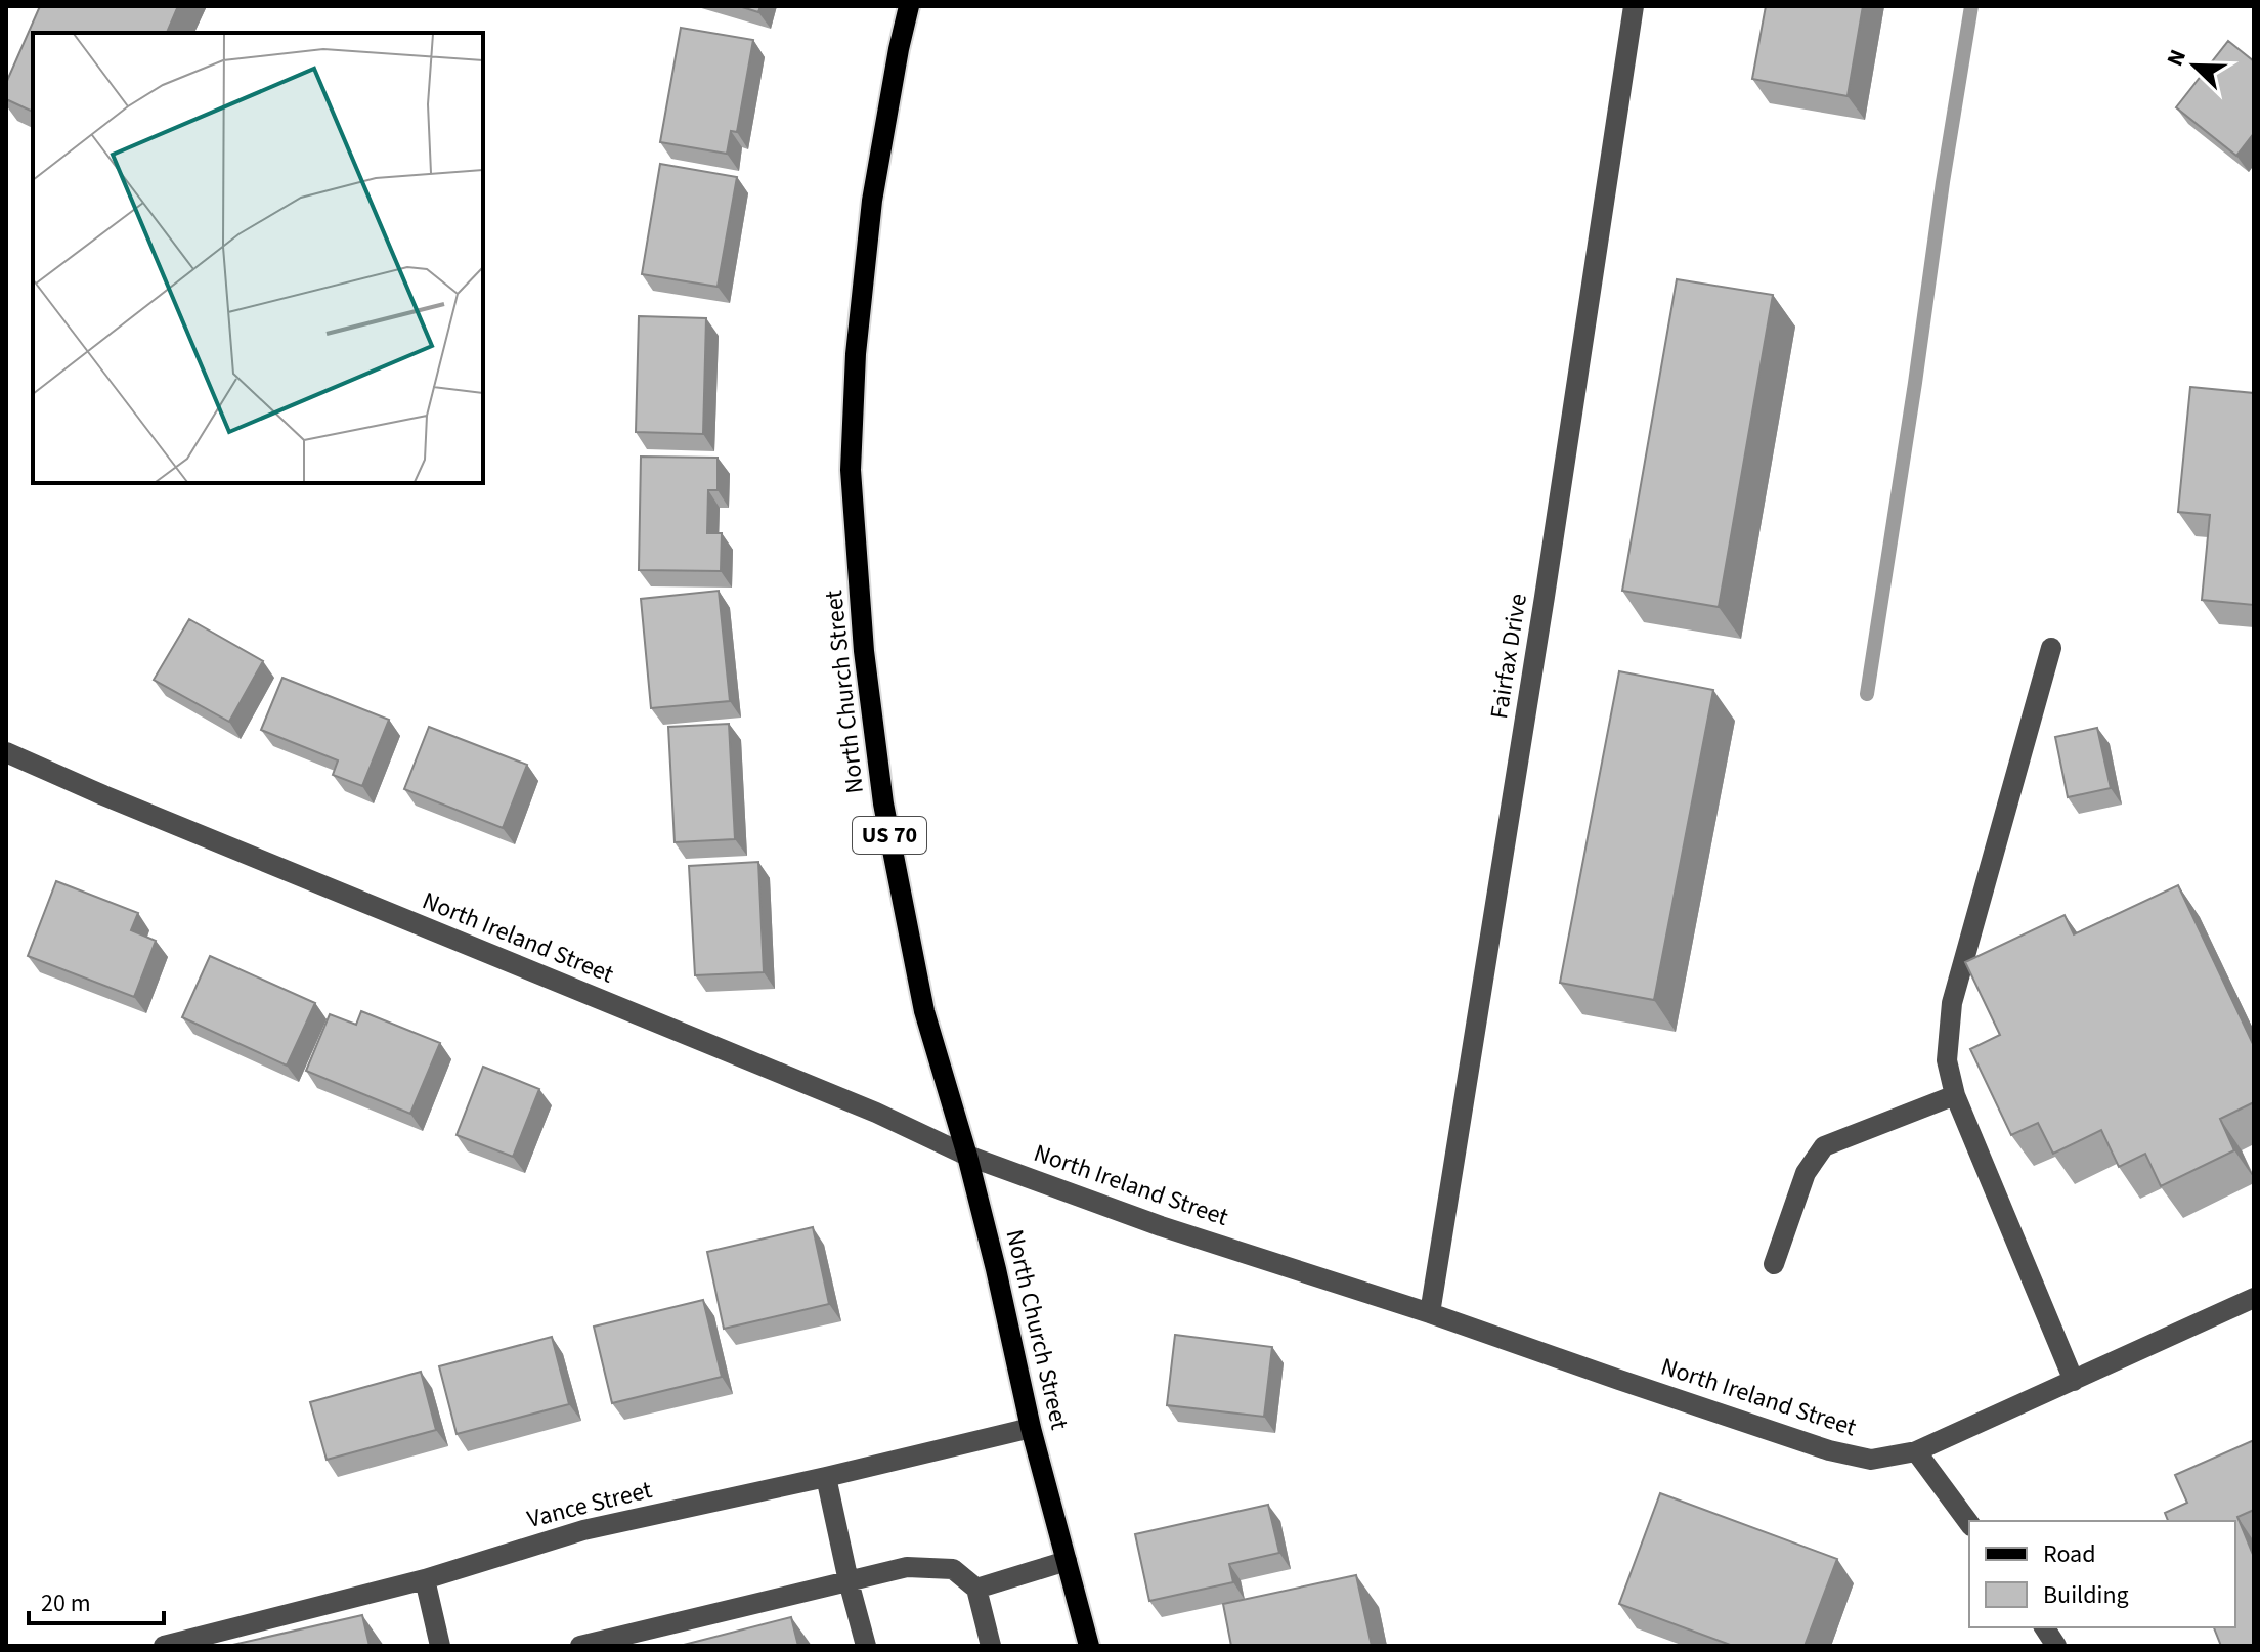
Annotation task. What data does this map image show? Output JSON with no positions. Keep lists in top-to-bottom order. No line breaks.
{"streets":{"main road":["North Church Street","US 70"],"street":["Fairfax Drive","North Ireland Street","Vance Street"]},"crossings":[["Fairfax Drive","North Ireland Street"],["North Church Street","North Ireland Street"],["North Church Street","Vance Street"]],"legend":["Road","Building"],"scale_bar":"20 m","north":"top left"}
